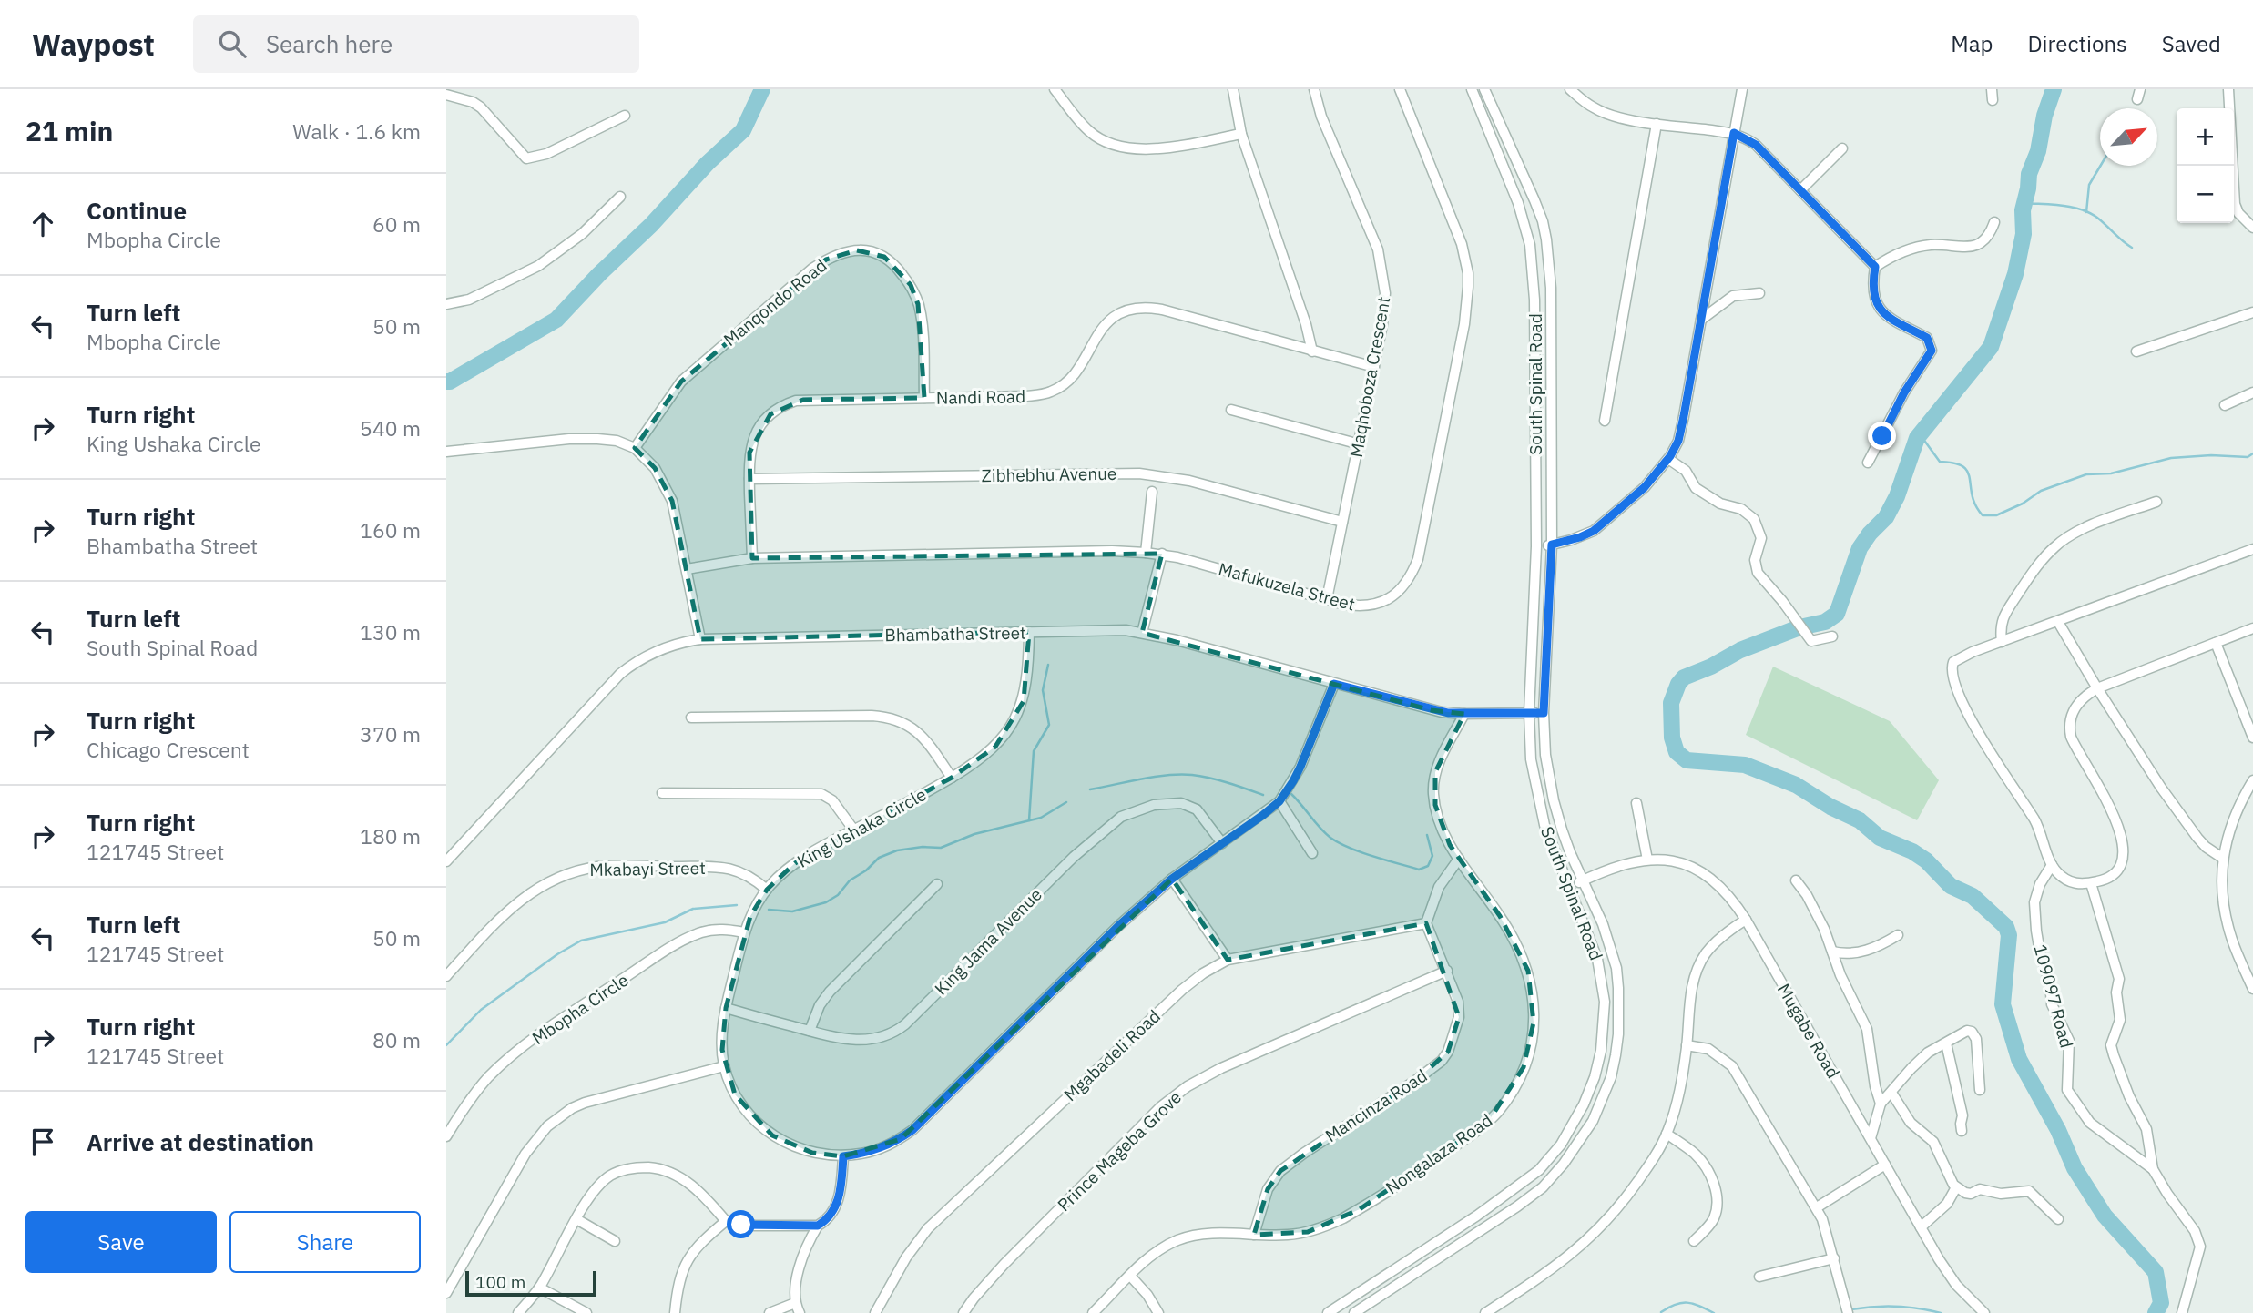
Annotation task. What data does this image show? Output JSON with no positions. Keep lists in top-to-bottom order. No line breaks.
{"streets":{"street":["Manqondo Road","Maqhoboza Crescent","South Spinal Road","Nandi Road","Zibhebhu Avenue","Mafukuzela Street","Bhambatha Street","King Ushaka Circle","Mkabayi Street","King Jama Avenue","109097 Road","Mbopha Circle","Mugabe Road","Mgabadeli Road","Mancinza Road","Prince Mageba Grove","Nongalaza Road"]},"crossings":[["Manqondo Road","Nandi Road"],["Maqhoboza Crescent","Nandi Road"],["Maqhoboza Crescent","Zibhebhu Avenue"],["Maqhoboza Crescent","Mafukuzela Street"],["South Spinal Road","Bhambatha Street"],["South Spinal Road","Mugabe Road"],["Nandi Road","Zibhebhu Avenue"],["Nandi Road","Mafukuzela Street"],["Bhambatha Street","King Ushaka Circle"],["Bhambatha Street","Nongalaza Road"],["King Ushaka Circle","Mkabayi Street"],["King Ushaka Circle","King Jama Avenue"],["King Ushaka Circle","Mbopha Circle"],["Mgabadeli Road","Mancinza Road"],["Mancinza Road","Prince Mageba Grove"],["Mancinza Road","Nongalaza Road"]],"scale_bar":"100 m","north":"top right","page":{"header":"Waypost","search":"Search here","nav":["Map","Directions","Saved"],"heading":["21 min","Walk · 1.6 km"],"map_buttons":["+","−"],"list":[["Continue","Mbopha Circle","60 m"],["Turn left","Mbopha Circle","50 m"],["Turn right","King Ushaka Circle","540 m"],["Turn right","Bhambatha Street","160 m"],["Turn left","South Spinal Road","130 m"],["Turn right","Chicago Crescent","370 m"],["Turn right","121745 Street","180 m"],["Turn left","121745 Street","50 m"],["Turn right","121745 Street","80 m"],"Arrive at destination"],"buttons":["Save","Share"],"scale":"100 m"}}
